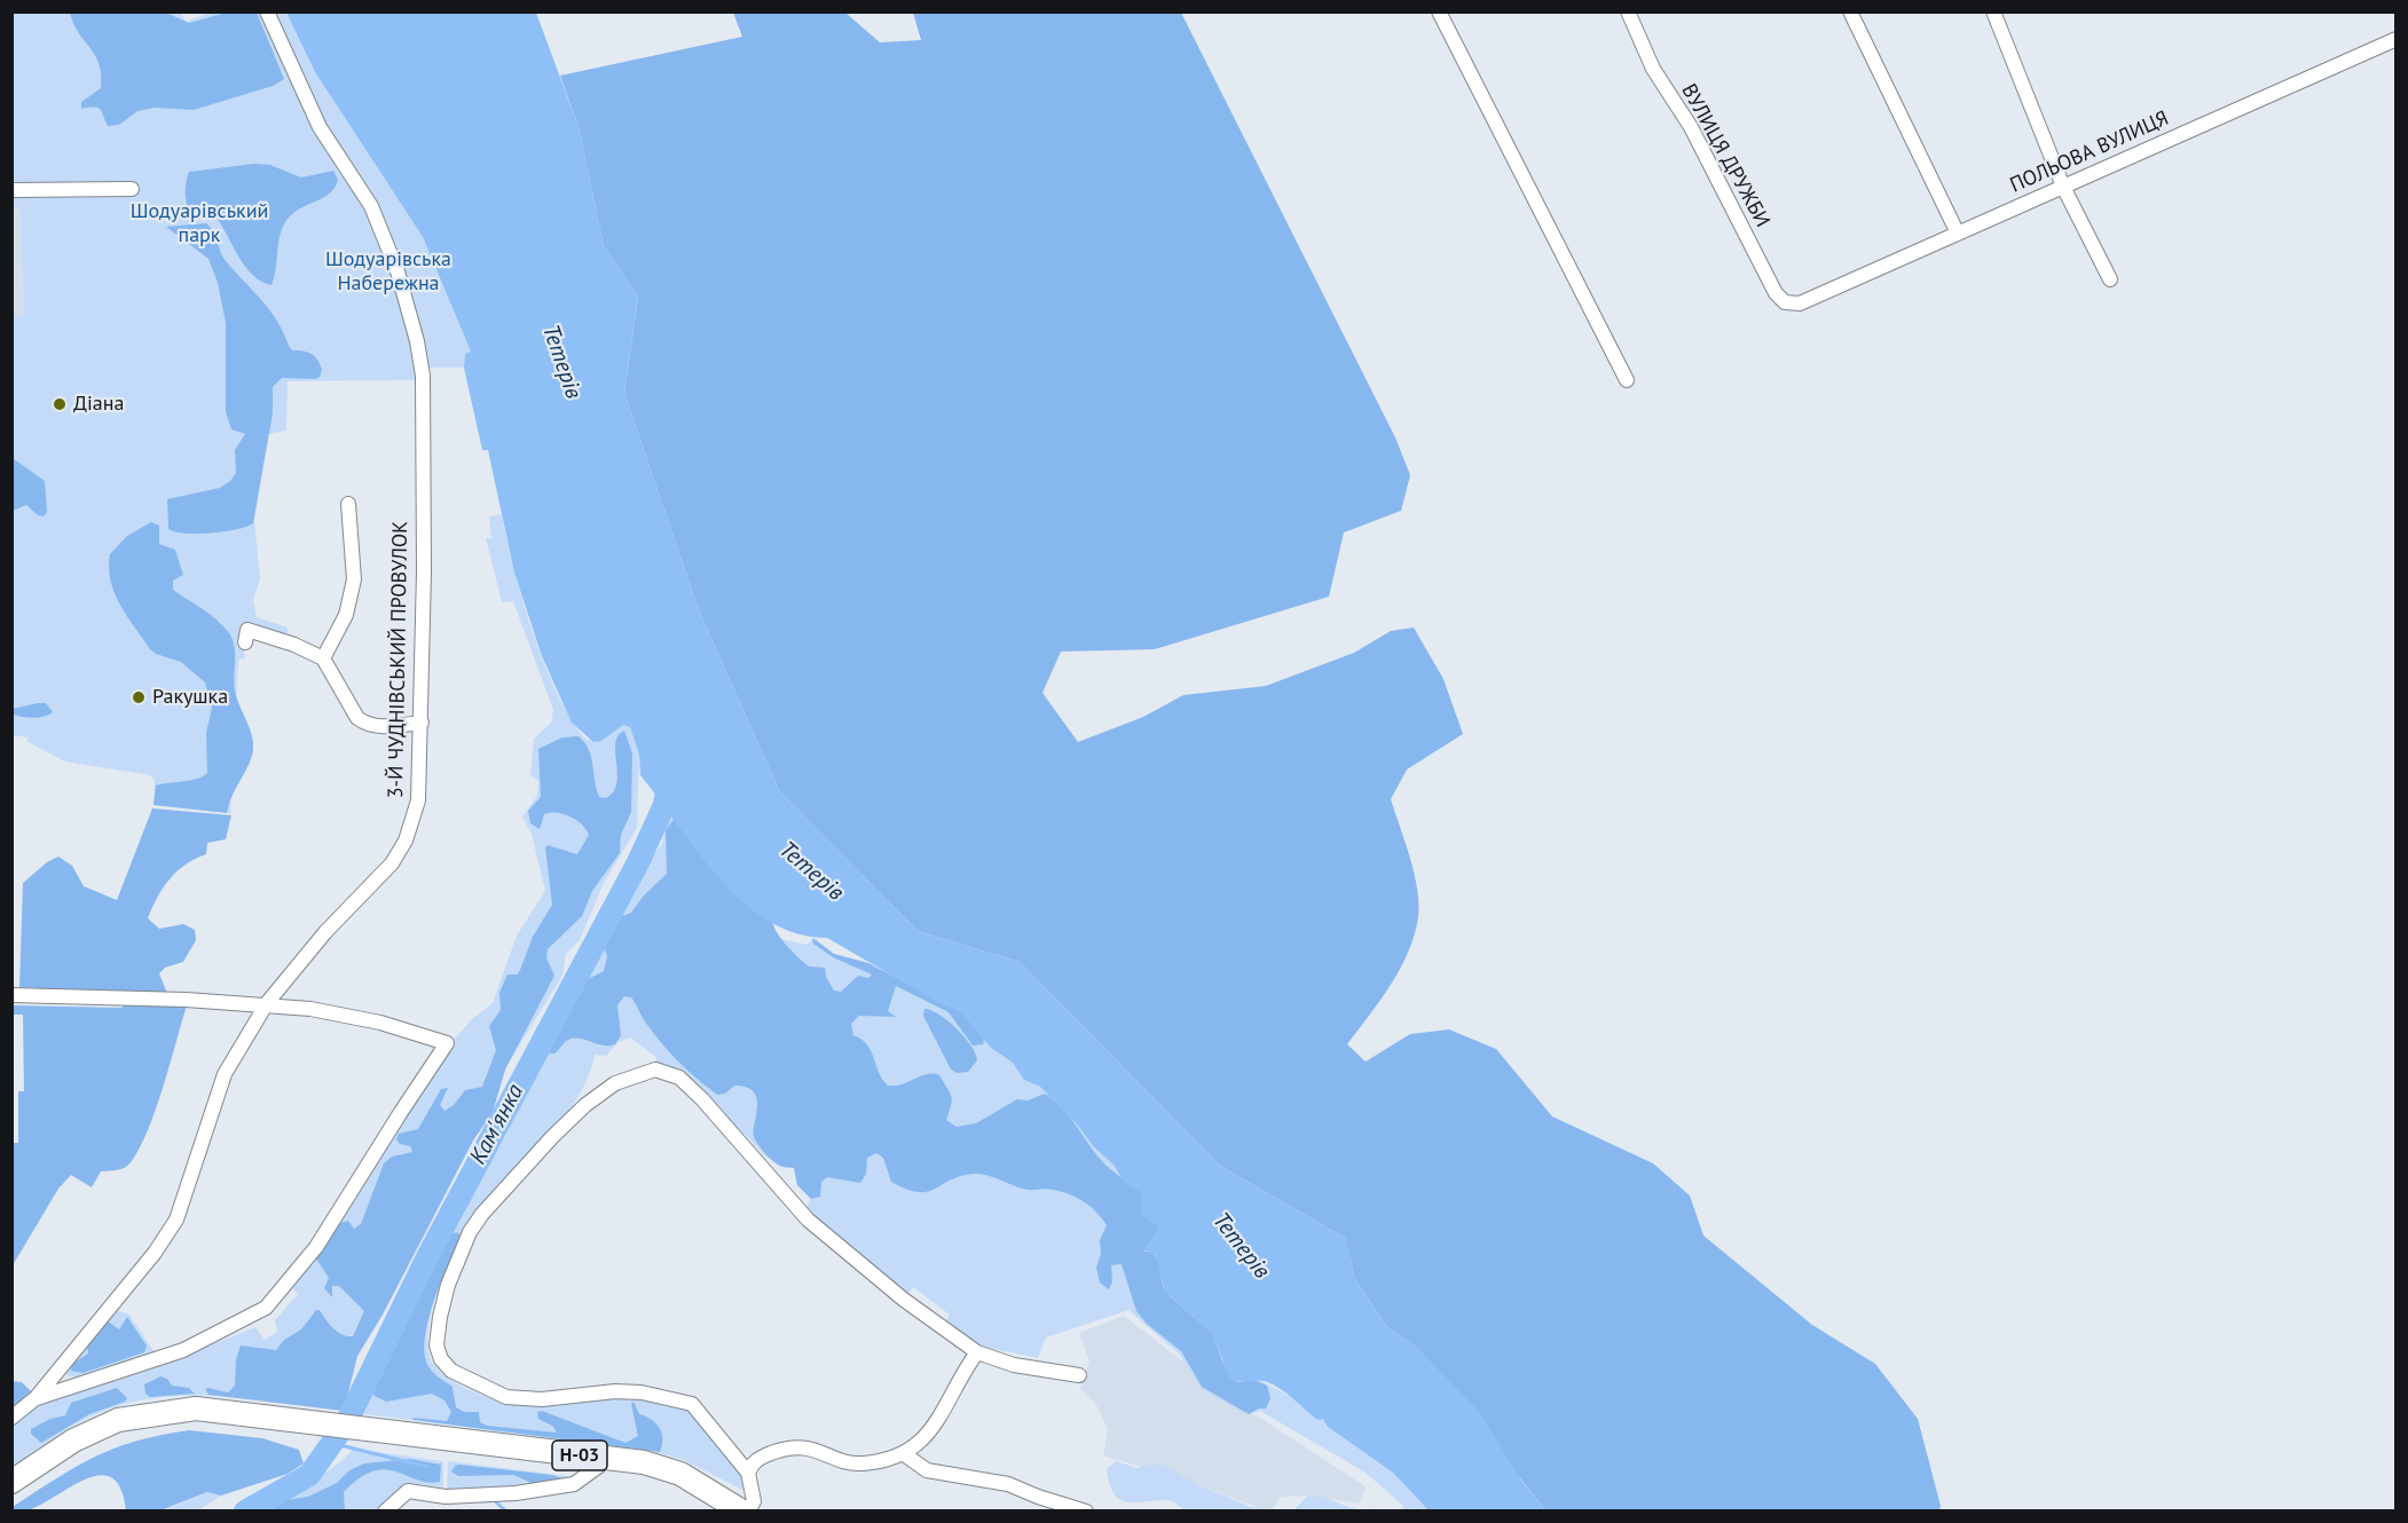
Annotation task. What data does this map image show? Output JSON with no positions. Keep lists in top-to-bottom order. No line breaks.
{"streets":{"main road":["Н-03"],"street":["ПОЛЬОВА ВУЛИЦЯ","ВУЛИЦЯ ДРУЖБИ","3-Й ЧУДНІВСЬКИЙ ПРОВУЛОК"]},"crossings":[["ПОЛЬОВА ВУЛИЦЯ","ВУЛИЦЯ ДРУЖБИ"]],"water":["Тетерів","Кам'янка"],"parks":["Шодуарівський парк","Шодуарівська Набережна"],"places":["Діана","Ракушка"]}
